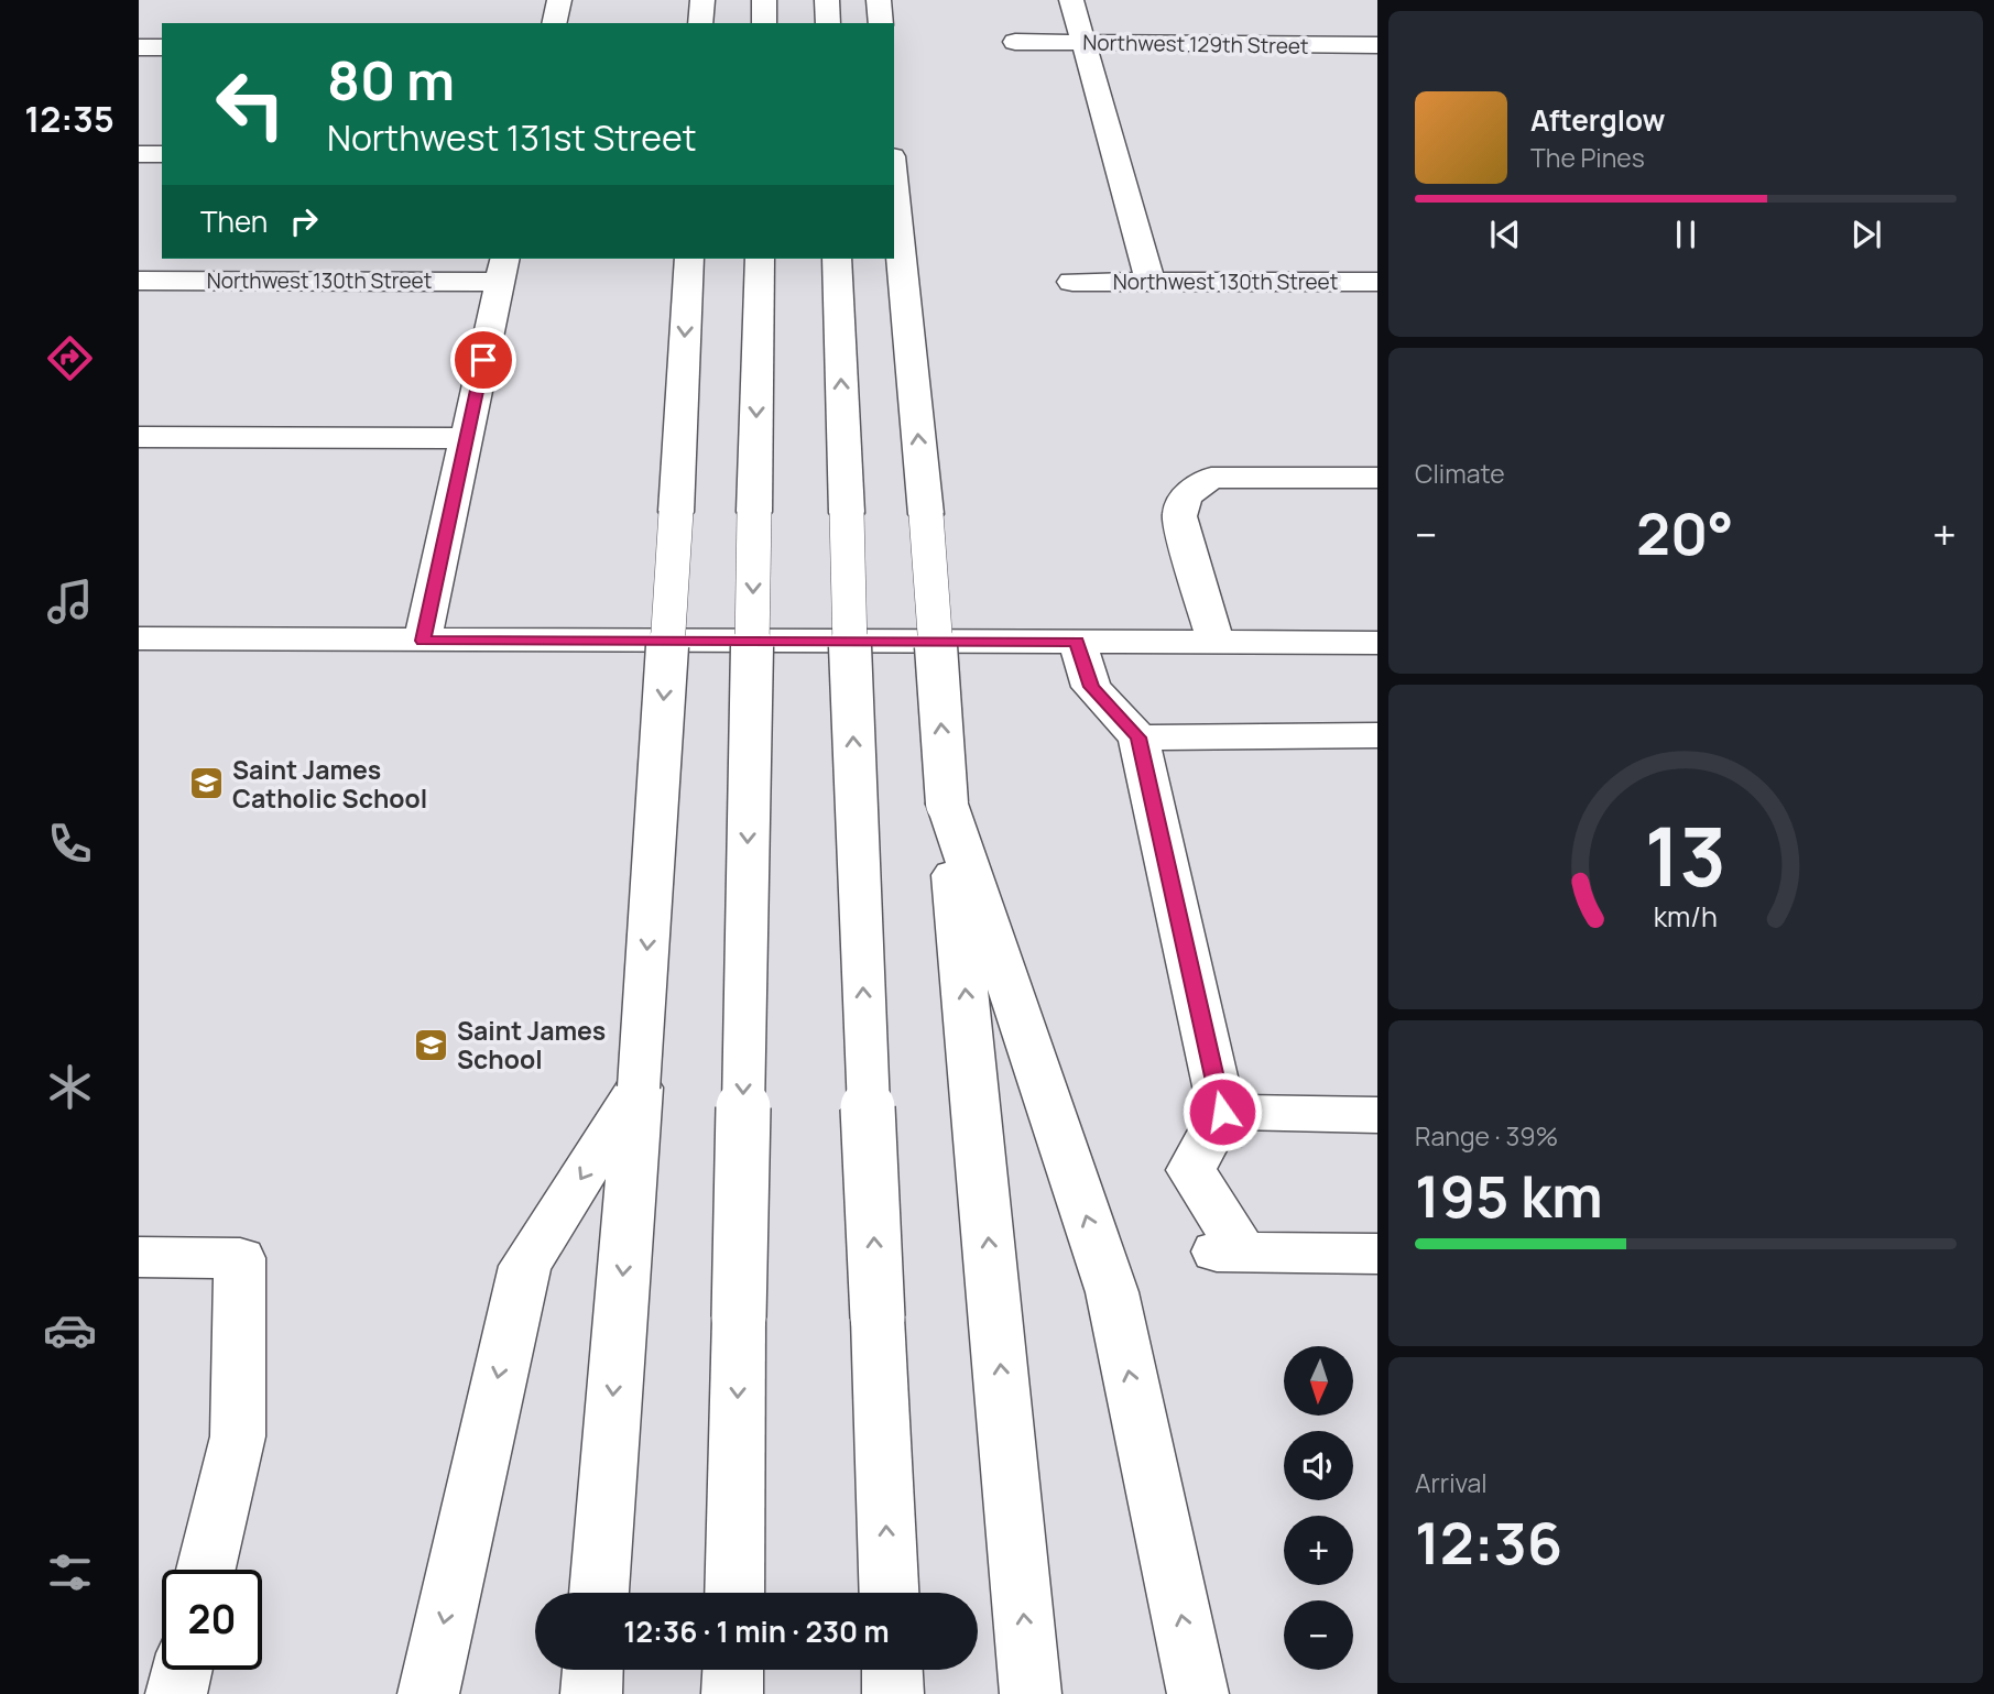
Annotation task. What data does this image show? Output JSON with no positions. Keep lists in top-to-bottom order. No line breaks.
{"streets":{"main road":["Northwest 129th Street","Northwest 130th Street"]},"places":{"school or university":["Saint James Catholic School","Saint James School"]},"north":"bottom","page":{"tabs":"12:35","turn":["80 m","Northwest 131st Street"],"song":["Afterglow","The Pines"],"then":"Then","tile":["Climate",["Range · 39%","195 km"],["Arrival","12:36"]],"heat":["−","20°","+"],"map_buttons":["+","−"],"limit":"20","trip":"12:36 · 1 min · 230 m","gauge":["13","km/h"]}}
